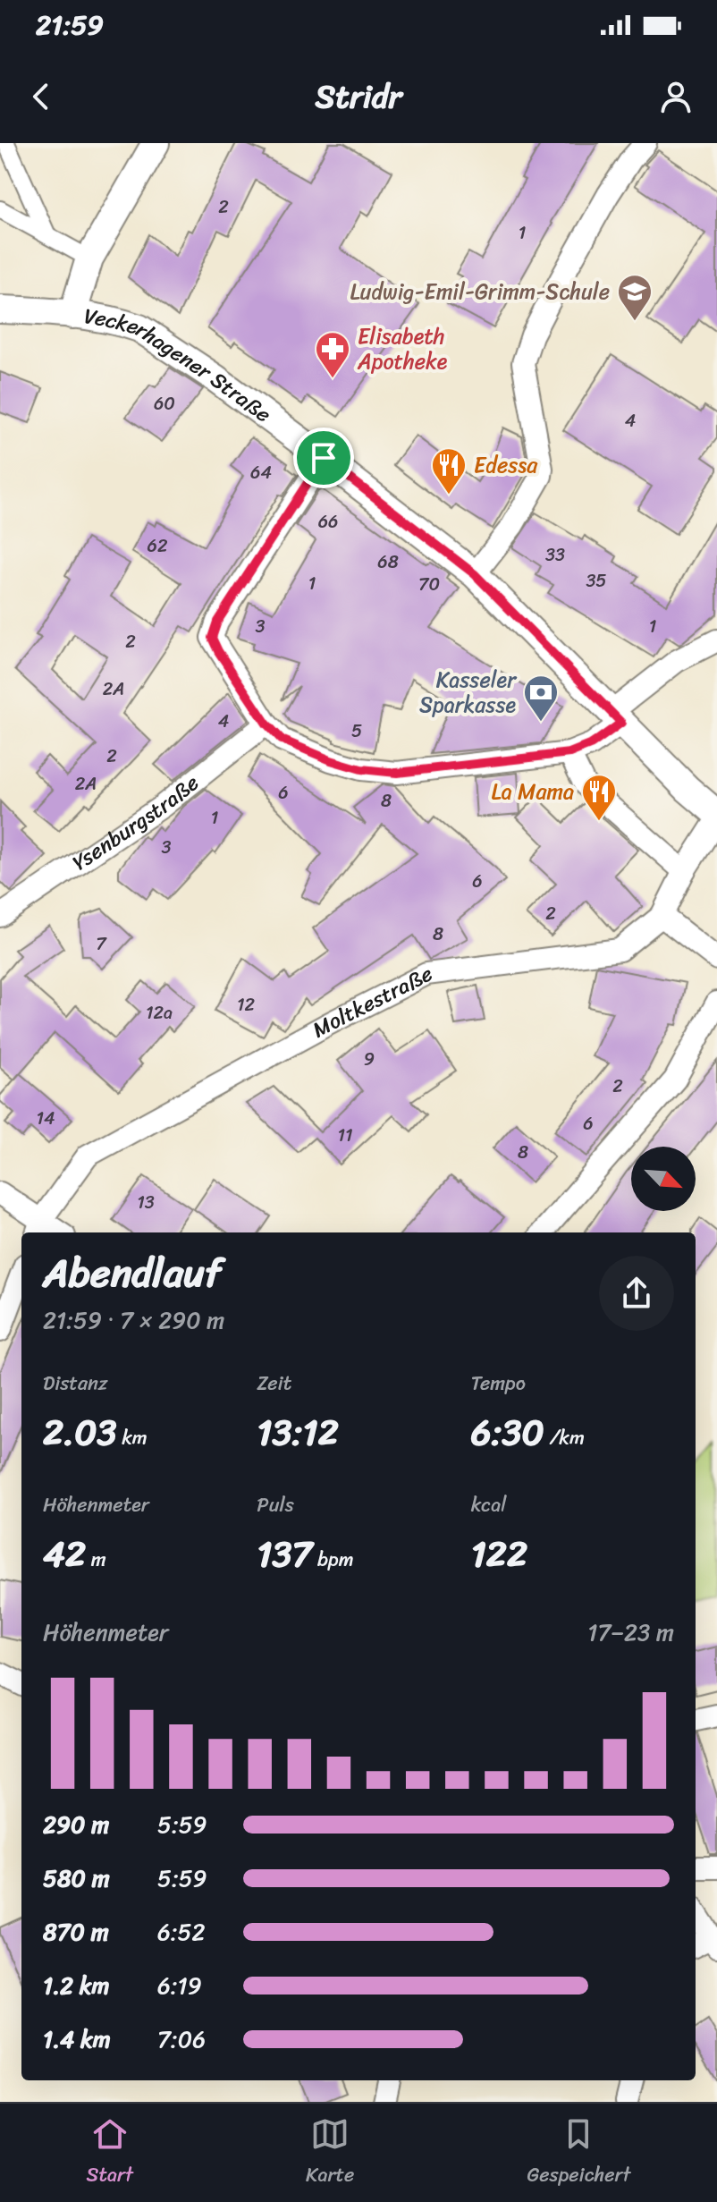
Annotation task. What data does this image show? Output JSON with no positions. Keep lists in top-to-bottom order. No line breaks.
{"streets":{"street":["Veckerhagener Straße","Ysenburgstraße","Moltkestraße"]},"crossings":[["Veckerhagener Straße","Moltkestraße"]],"places":{"school or university":["Ludwig-Emil-Grimm-Schule"],"pharmacy":["Elisabeth Apotheke"],"restaurant":["Edessa","La Mama"],"bank":["Kasseler Sparkasse"]},"house_numbers":["2","1","60","4","64","66","62","33","68","35","1","70","3","1","2","2A","4","5","2","2A","6","8","1","3","6","2","8","7","12","12a","9","2","14","6","11","8","13"],"north":"bottom right","page":{"status":"21:59","header":"Stridr","heading":["Abendlauf","21:59 · 7 × 290 m"],"stats":[["Distanz","2.03 km"],["Zeit","13:12"],["Tempo","6:30 /km"],["Höhenmeter","42 m"],["Puls","137 bpm"],["kcal","122"]],"chart":["Höhenmeter","17–23 m"],"list":[{"name":"290 m","note":"5:59"},{"name":"580 m","note":"5:59"},{"name":"870 m","note":"6:52"},{"name":"1.2 km","note":"6:19"},{"name":"1.4 km","note":"7:06"}],"tabs":["Start","Karte","Gespeichert"]}}
